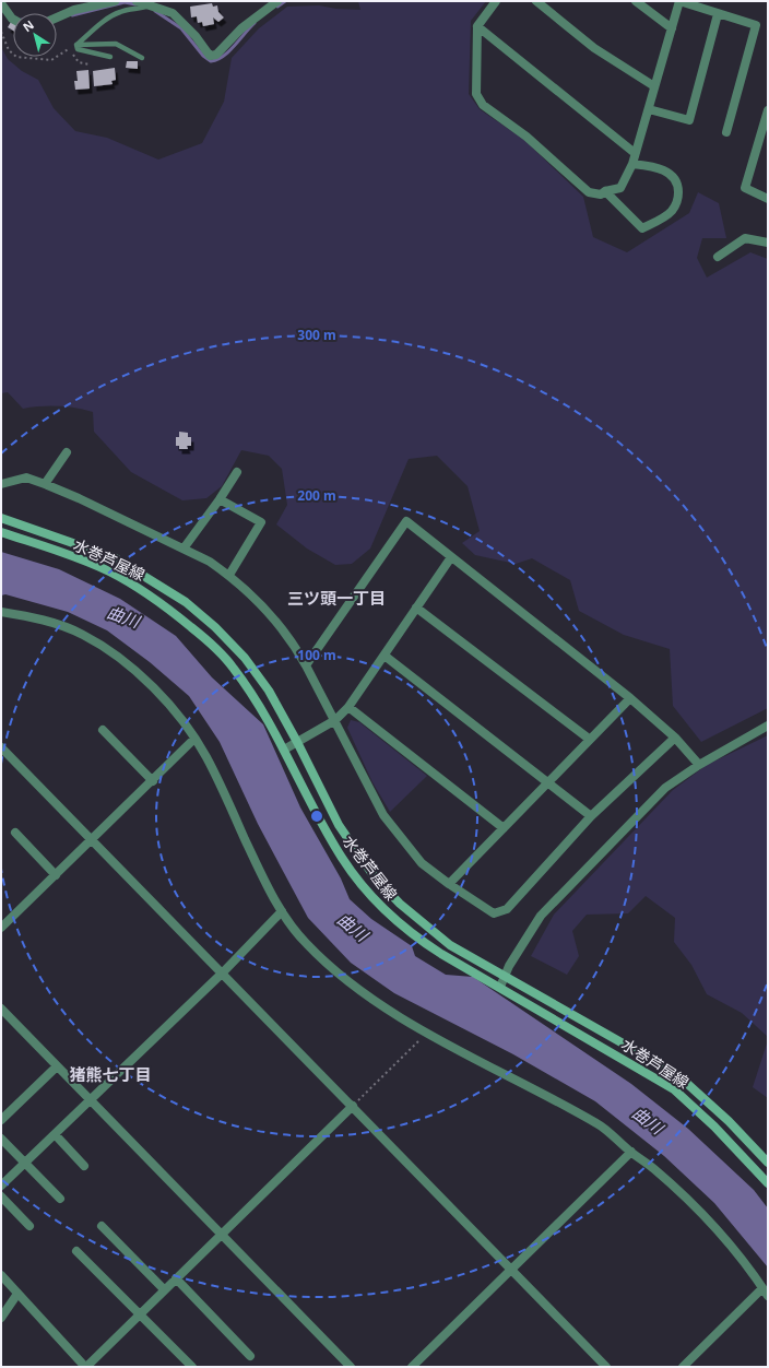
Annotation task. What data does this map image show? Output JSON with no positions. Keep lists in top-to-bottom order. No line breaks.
{"streets":{"main road":["水巻芦屋線"]},"districts":["三ツ頭一丁目","猪熊七丁目"],"water":["曲川"],"north":"top left","rings":["300 m","200 m","100 m"]}
